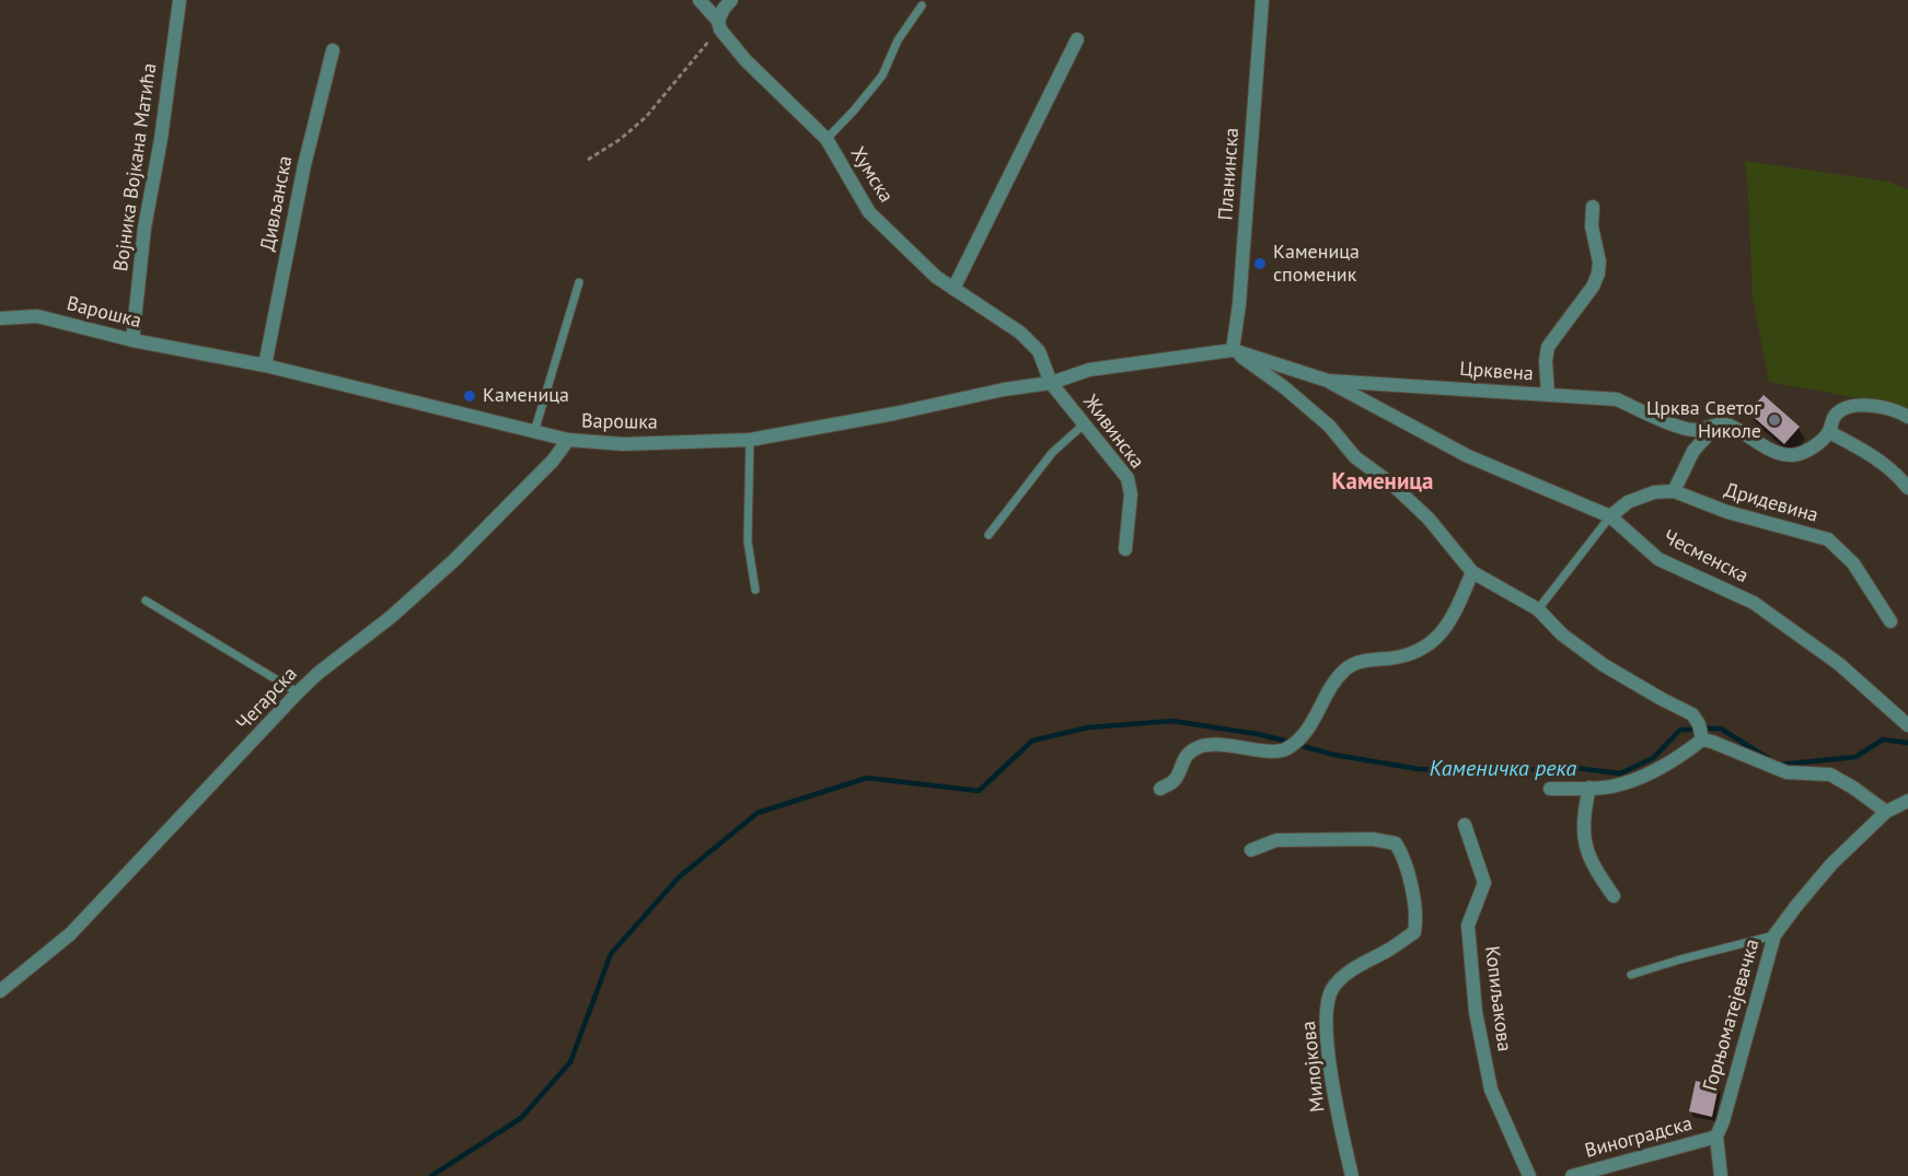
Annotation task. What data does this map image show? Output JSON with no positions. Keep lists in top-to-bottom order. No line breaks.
{"streets":{"street":["Војника Војкана Матића","Планинска","Хумска","Дивљанска","Варошка","Црквена","Живинска","Дридевина","Чесменска","Чегарска","Копиљакова","Горњоматејевачка","Милојкова","Виноградска"]},"crossings":[["Војника Војкана Матића","Варошка"],["Планинска","Црквена"],["Хумска","Варошка"],["Хумска","Црквена"],["Хумска","Живинска"],["Дивљанска","Варошка"],["Варошка","Црквена"],["Варошка","Живинска"],["Варошка","Чегарска"],["Црквена","Живинска"],["Црквена","Чесменска"],["Горњоматејевачка","Виноградска"]],"districts":["Каменица"],"water":["Каменичка река"],"places":["Каменица споменик","Каменица","Црква Светог Николе"]}
